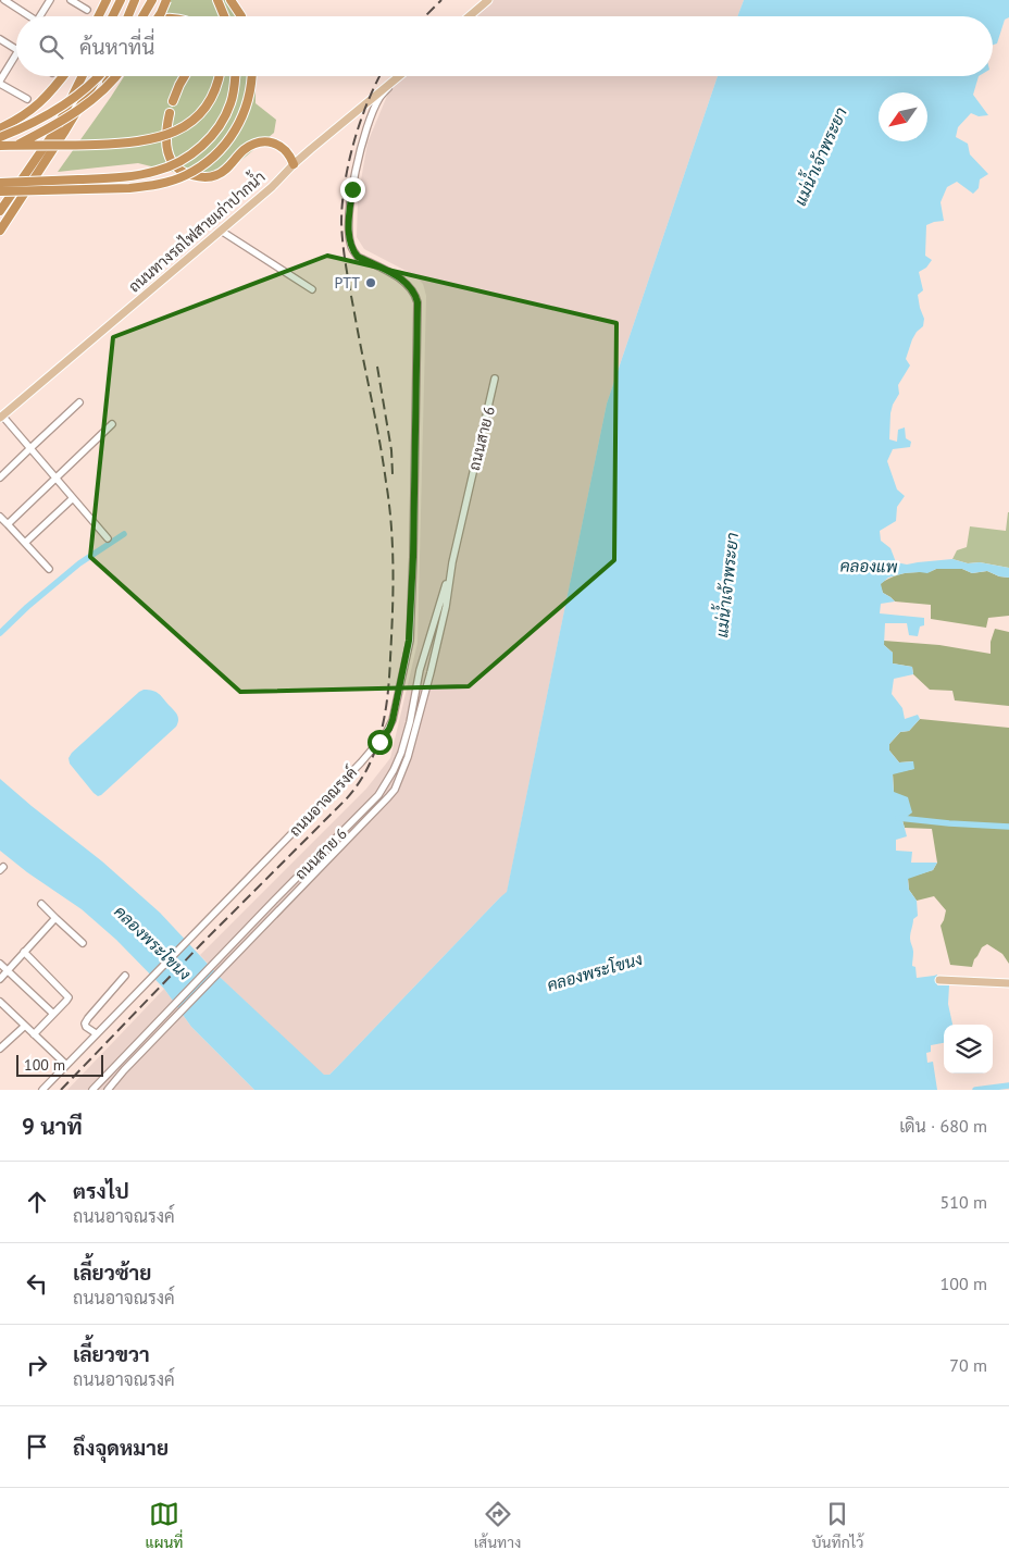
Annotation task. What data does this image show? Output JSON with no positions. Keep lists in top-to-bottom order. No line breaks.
{"streets":{"main road":["ถนนทางรถไฟสายเก่าปากน้ำ"],"street":["ถนนสาย 6","ถนนอาจณรงค์"]},"crossings":[["ถนนทางรถไฟสายเก่าปากน้ำ","ถนนอาจณรงค์"]],"water":["แม่น้ำเจ้าพระยา","คลองแพ","คลองพระโขนง"],"places":["PTT"],"scale_bar":"100 m","north":"bottom left","page":{"search":"ค้นหาที่นี่","scale":"100 m","heading":["9 นาที","เดิน · 680 m"],"list":[["ตรงไป","ถนนอาจณรงค์","510 m"],["เลี้ยวซ้าย","ถนนอาจณรงค์","100 m"],["เลี้ยวขวา","ถนนอาจณรงค์","70 m"],"ถึงจุดหมาย"],"nav":["แผนที่","เส้นทาง","บันทึกไว้"]}}
